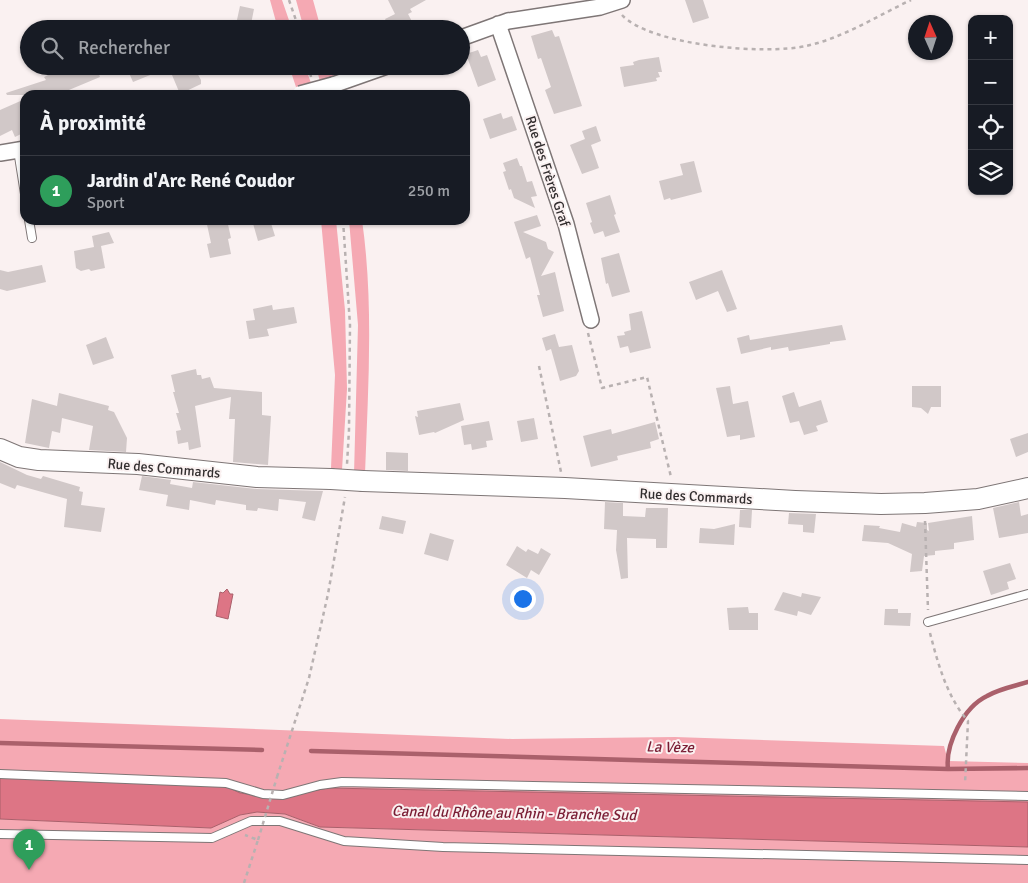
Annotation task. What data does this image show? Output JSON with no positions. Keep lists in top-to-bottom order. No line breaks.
{"streets":{"street":["Rue des Frères Graf","Rue des Commards"]},"water":["La Vèze","Canal du Rhône au Rhin - Branche Sud"],"north":"top","page":{"map_buttons":["+","−"],"search":"Rechercher","heading":"À proximité","list":[{"mark":"1","name":"Jardin d'Arc René Coudor","note":"Sport","value":"250 m"}],"pins":"1"}}
